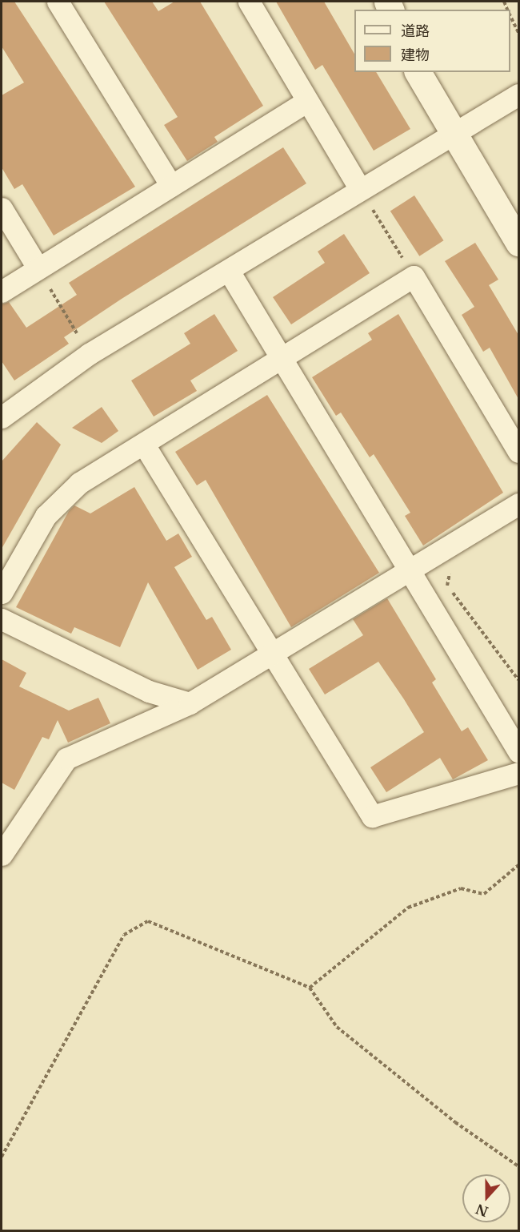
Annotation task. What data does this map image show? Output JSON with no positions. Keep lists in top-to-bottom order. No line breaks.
{"legend":["道路","建物"],"north":"bottom"}
